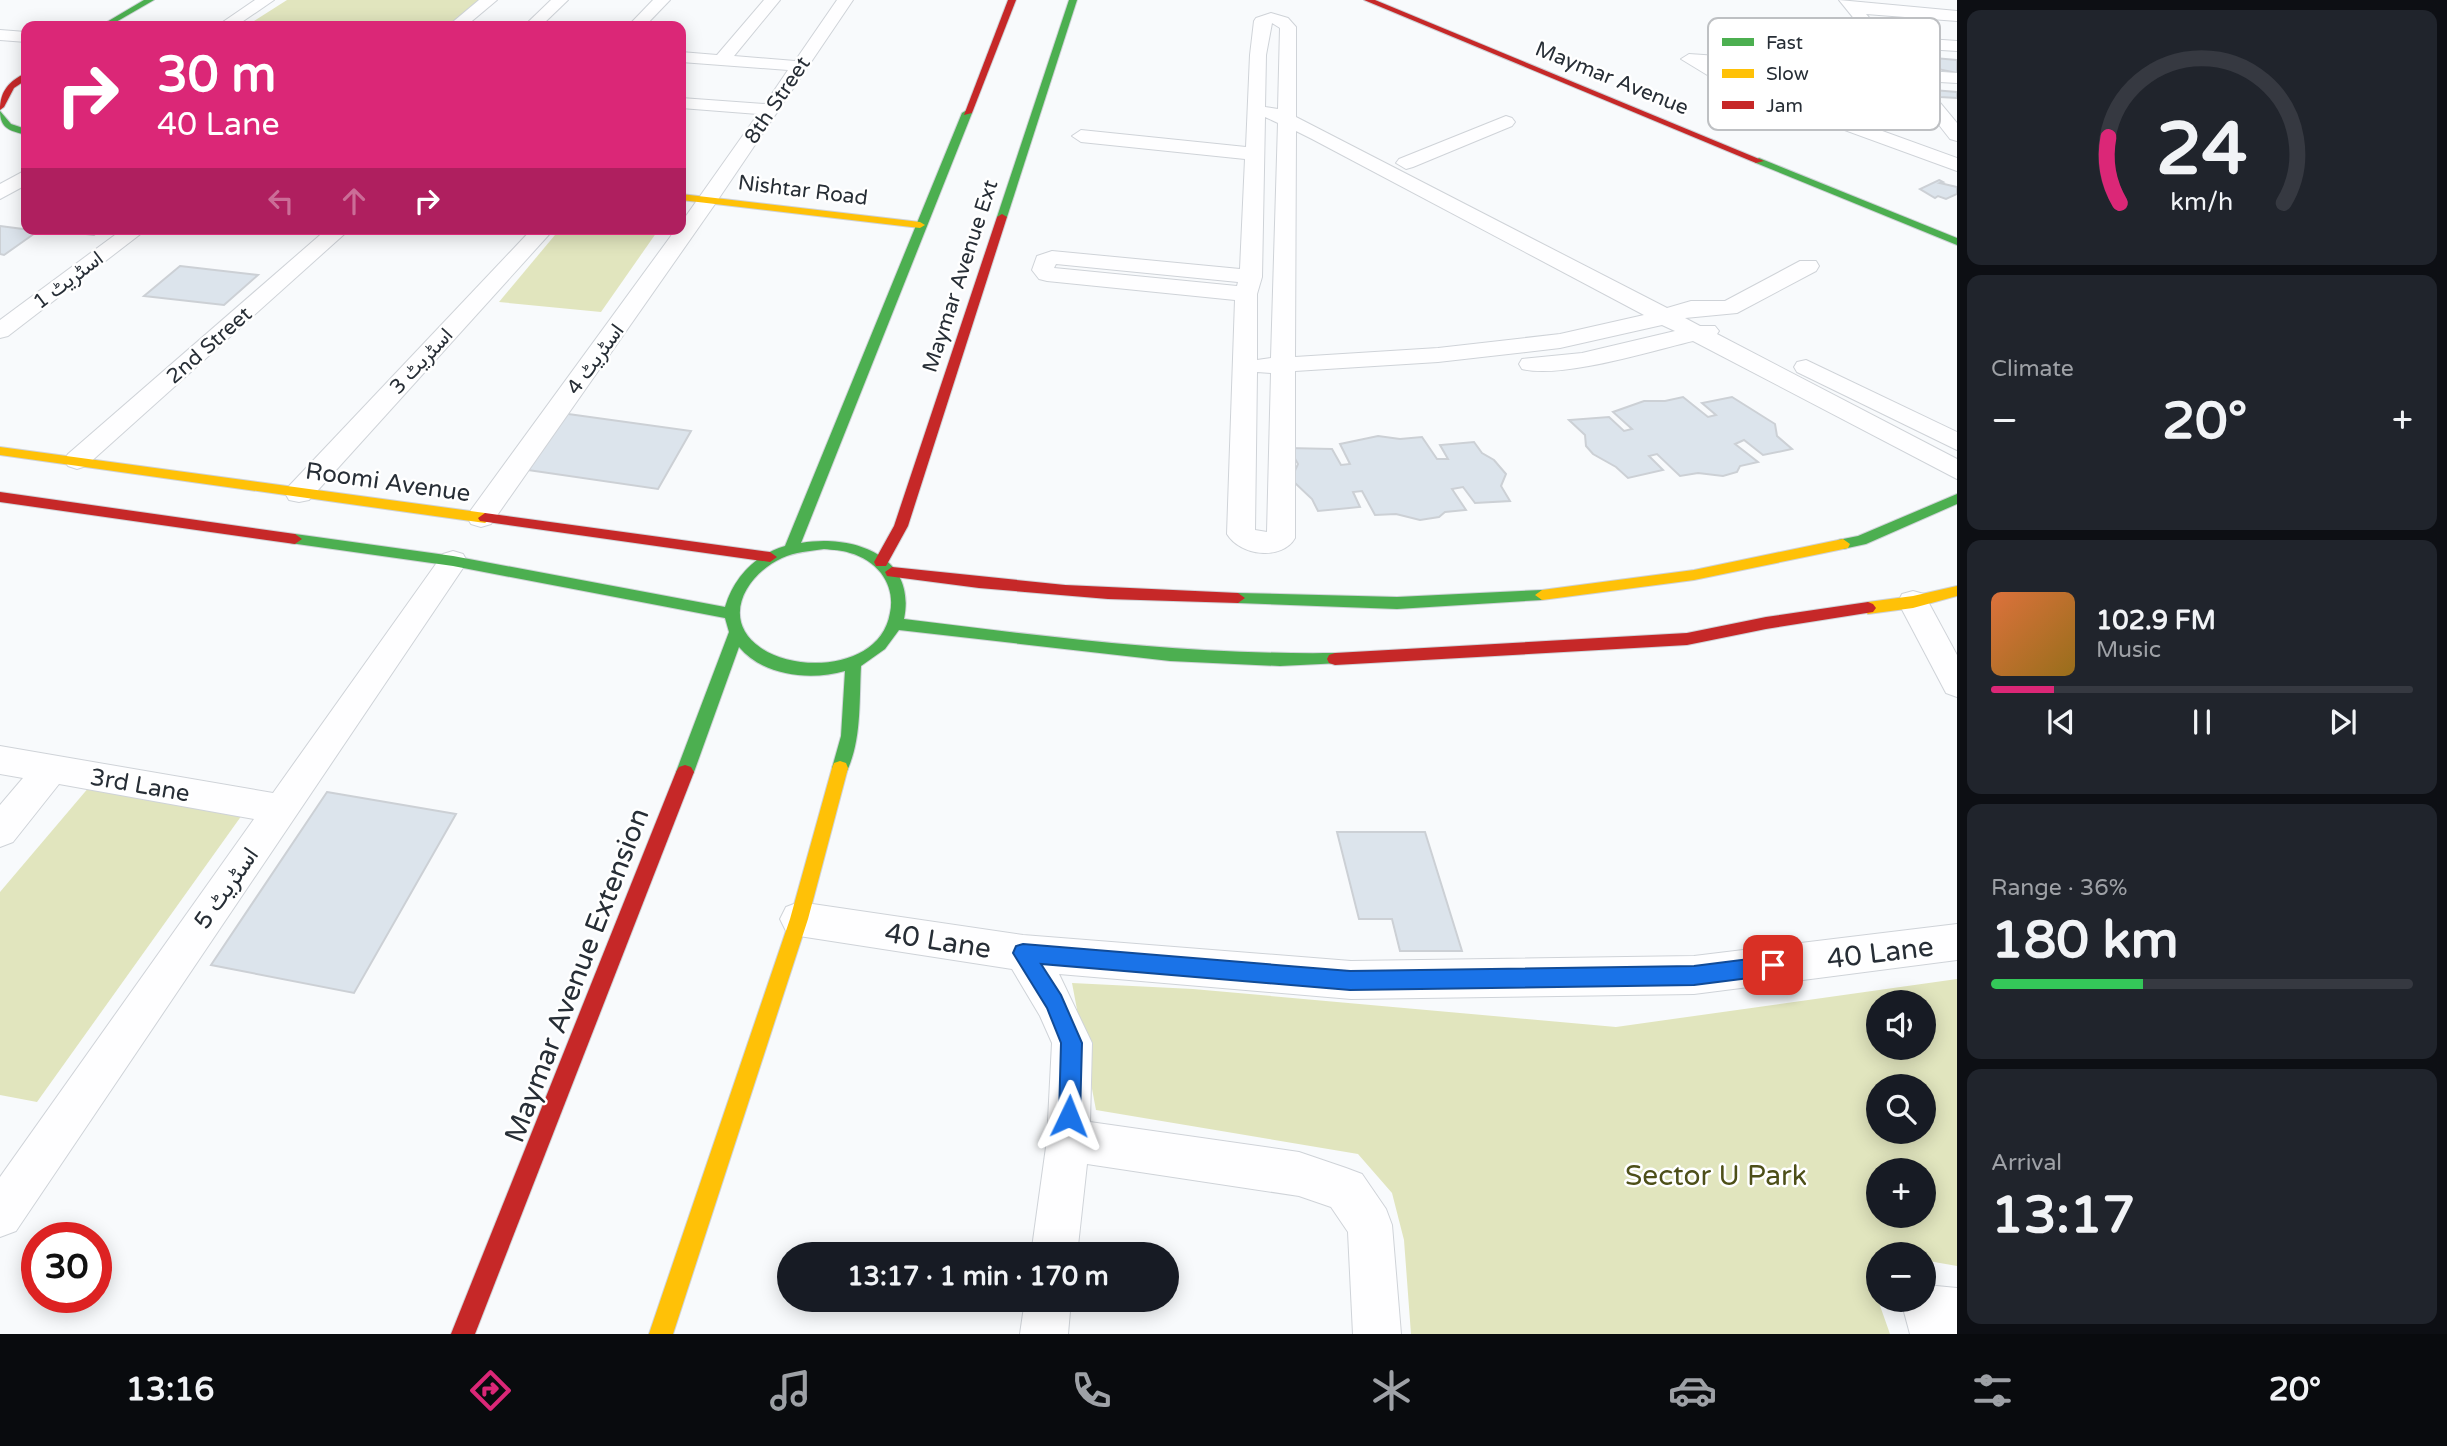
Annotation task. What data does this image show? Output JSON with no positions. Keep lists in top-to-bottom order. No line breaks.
{"streets":{"main road":["Maymar Avenue","Nishtar Road","Maymar Avenue Ext","Roomi Avenue","Maymar Avenue Extension"],"street":["8th Street","اسٹریٹ 1","2nd Street","اسٹریٹ 4","اسٹریٹ 3","3rd Lane","اسٹریٹ 5","40 Lane"]},"crossings":[["8th Street","Nishtar Road"],["8th Street","اسٹریٹ 4"],["Nishtar Road","Maymar Avenue Ext"],["Nishtar Road","اسٹریٹ 4"],["Maymar Avenue Ext","Roomi Avenue"],["Maymar Avenue Ext","Maymar Avenue Extension"],["2nd Street","Roomi Avenue"],["اسٹریٹ 4","Roomi Avenue"],["اسٹریٹ 3","Roomi Avenue"],["Roomi Avenue","Maymar Avenue Extension"],["3rd Lane","اسٹریٹ 5"]],"parks":["Sector U Park"],"legend":["Fast","Slow","Jam"],"page":{"turn":["30 m","40 Lane"],"tile":["Climate",["Range · 36%","180 km"],["Arrival","13:17"]],"heat":["−","20°","+"],"song":["102.9 FM","Music"],"map_buttons":["+","−"],"limit":"30","trip":"13:17 · 1 min · 170 m","tabs":["13:16","20°"],"gauge":["24","km/h"]}}
